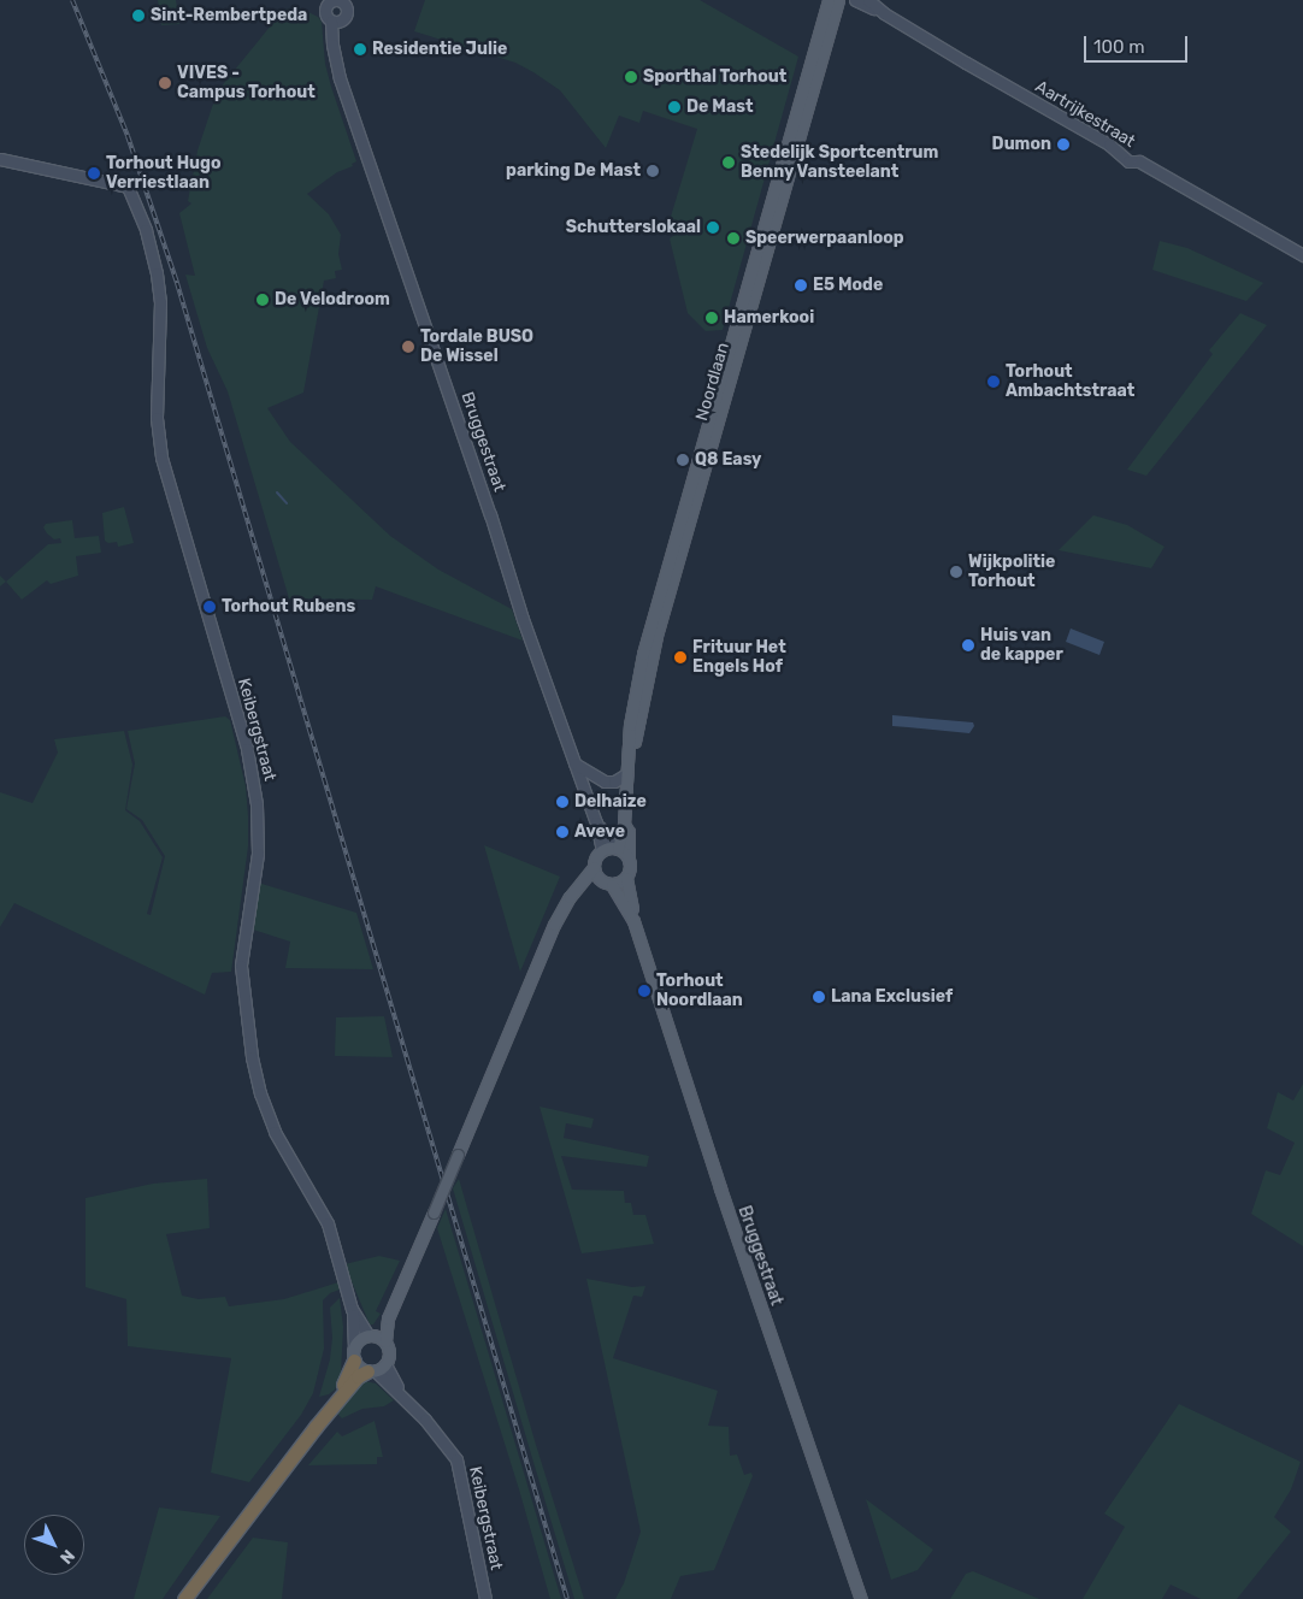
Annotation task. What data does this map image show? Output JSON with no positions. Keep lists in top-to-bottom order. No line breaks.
{"streets":{"main road":["Noordlaan","Bruggestraat"],"street":["Aartrijkestraat","Keibergstraat"]},"crossings":[["Noordlaan","Bruggestraat"]],"places":["Sint-Rembertpeda","Residentie Julie","Sporthal Torhout","VIVES - Campus Torhout","De Mast","Dumon","Stedelijk Sportcentrum Benny Vansteelant","parking De Mast","Torhout Hugo Verriestlaan","Schutterslokaal","Speerwerpaanloop","E5 Mode","De Velodroom","Hamerkooi","Tordale BUSO De Wissel","Torhout Ambachtstraat","Q8 Easy","Wijkpolitie Torhout","Torhout Rubens","Huis van de kapper","Frituur Het Engels Hof","Delhaize","Aveve","Torhout Noordlaan","Lana Exclusief"],"scale_bar":"100 m","north":"bottom right"}
